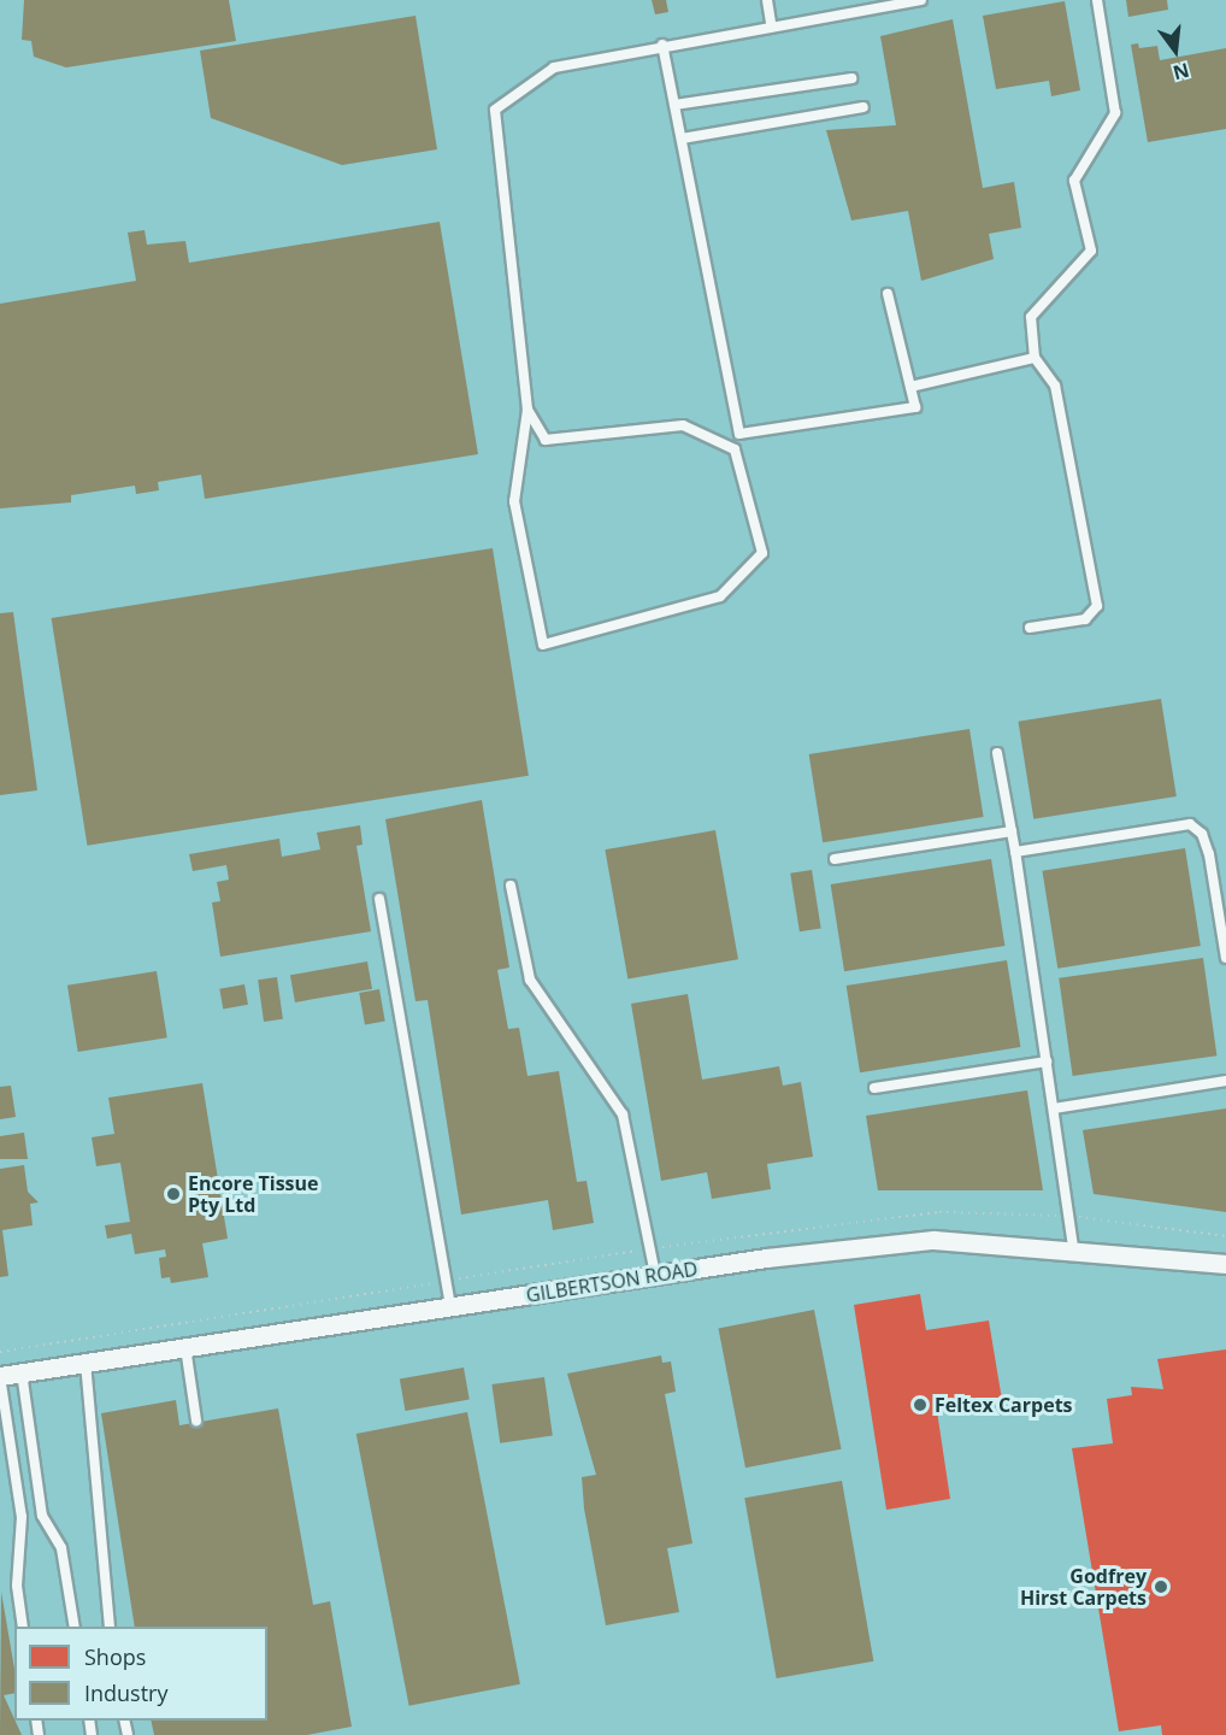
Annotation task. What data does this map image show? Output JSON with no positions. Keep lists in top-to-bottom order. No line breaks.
{"streets":{"street":["GILBERTSON ROAD"]},"places":["Encore Tissue Pty Ltd","Feltex Carpets","Godfrey Hirst Carpets"],"legend":["Shops","Industry"],"north":"bottom"}
